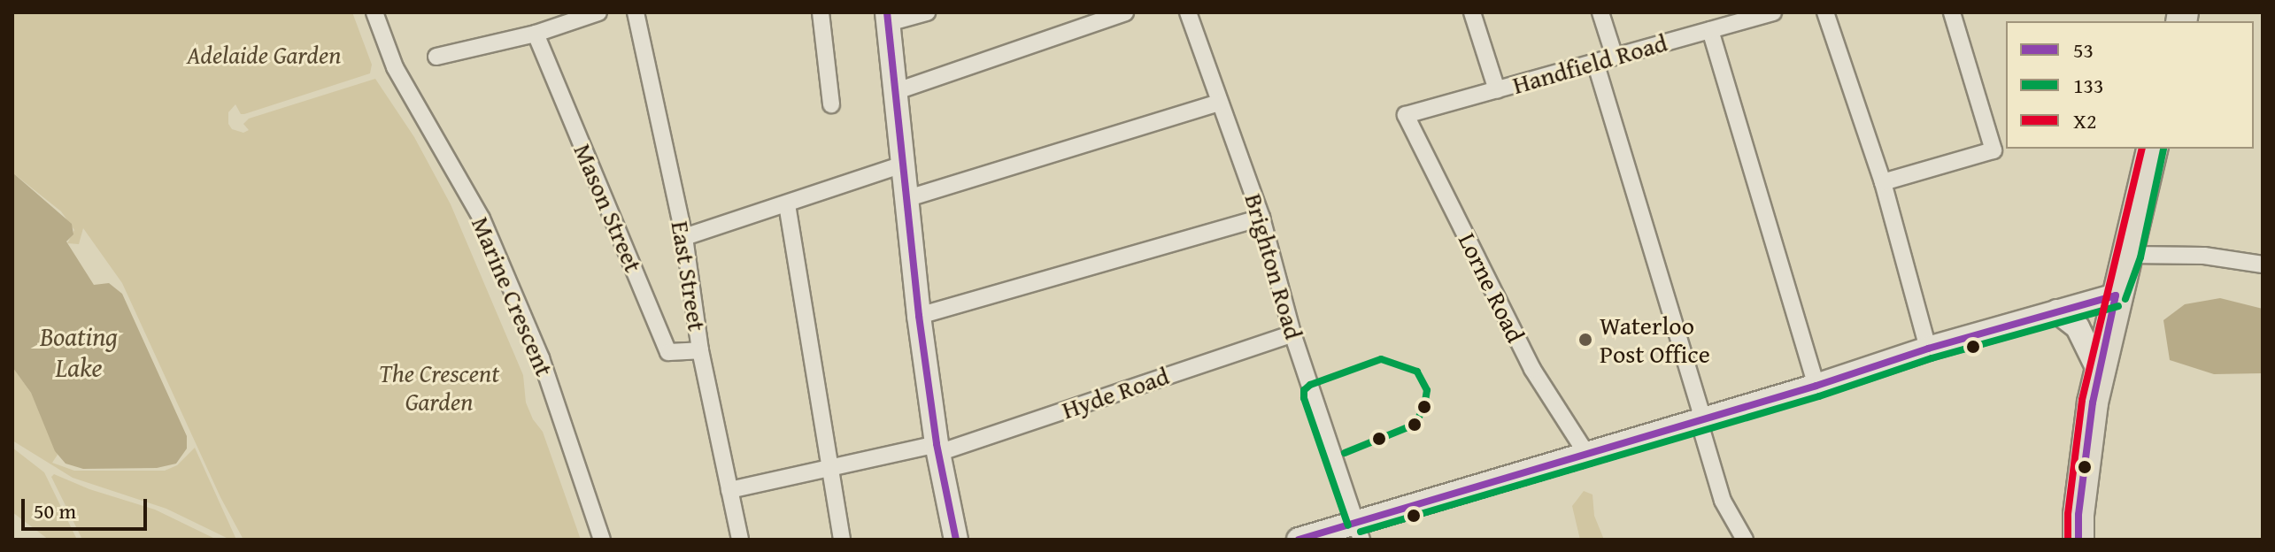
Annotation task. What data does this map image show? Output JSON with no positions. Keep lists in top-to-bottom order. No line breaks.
{"streets":{"street":["Handfield Road","Mason Street","Brighton Road","East Street","Lorne Road","Marine Crescent","Hyde Road"]},"crossings":[["Handfield Road","Lorne Road"],["Mason Street","East Street"],["Brighton Road","Hyde Road"],["East Street","Hyde Road"]],"water":["Boating Lake"],"parks":["Adelaide Garden","The Crescent Garden"],"places":["Waterloo Post Office"],"lines":["transit line 53","transit line X2","transit line 133"],"legend":["53","133","X2"],"scale_bar":"50 m"}
